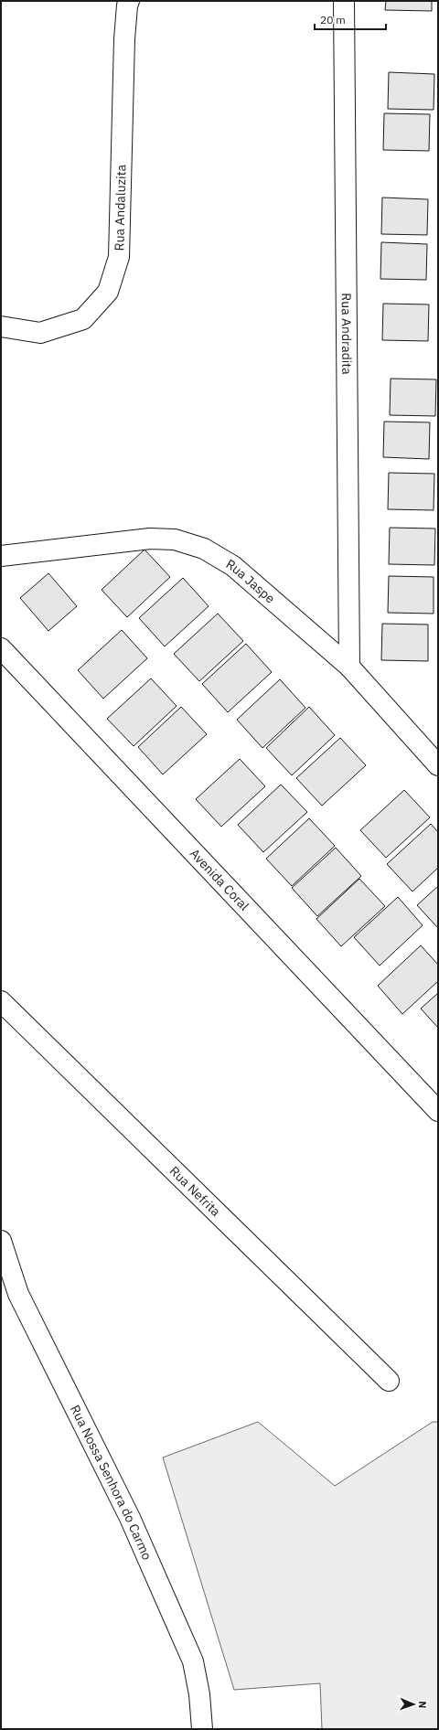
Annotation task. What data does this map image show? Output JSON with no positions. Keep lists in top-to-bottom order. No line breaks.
{"streets":{"street":["Rua Andaluzita","Rua Andradita","Rua Jaspe","Avenida Coral","Rua Nefrita","Rua Nossa Senhora do Carmo"]},"crossings":[["Rua Andradita","Rua Jaspe"]],"scale_bar":"20 m","north":"right"}
